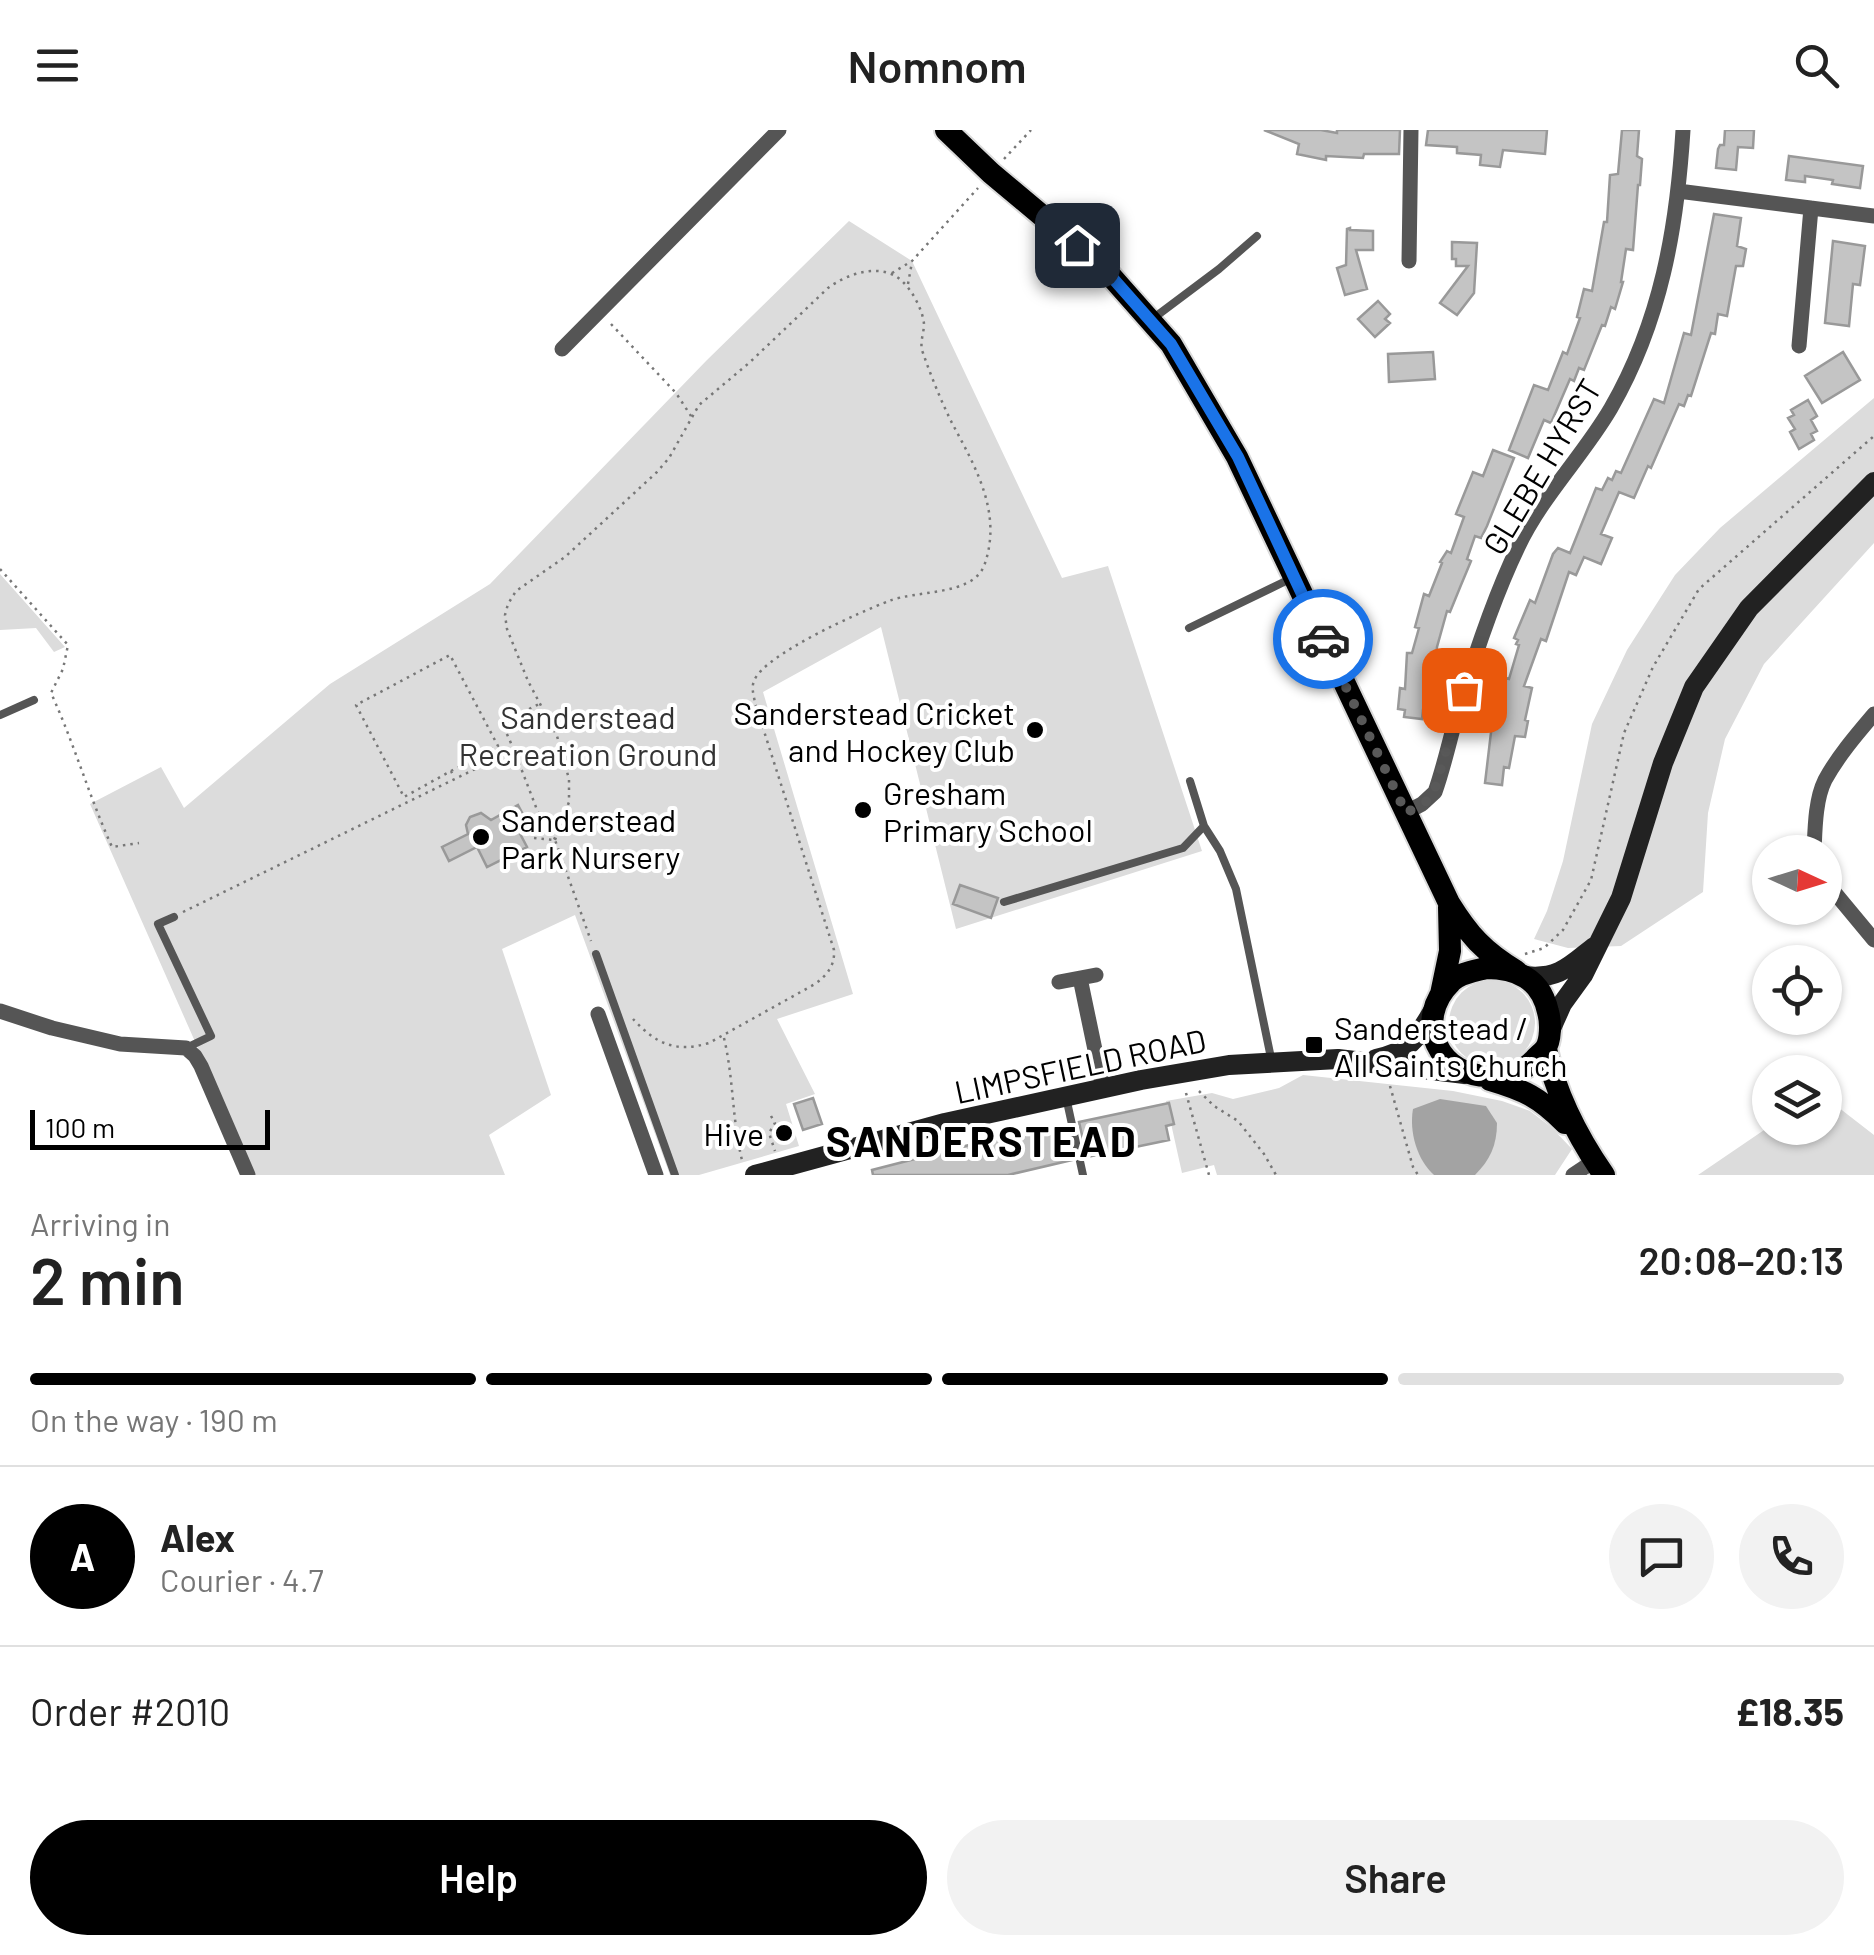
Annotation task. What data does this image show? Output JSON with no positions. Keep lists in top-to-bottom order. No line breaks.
{"streets":{"main road":["LIMPSFIELD ROAD"],"street":["GLEBE HYRST"]},"districts":["SANDERSTEAD"],"parks":["Sanderstead Recreation Ground"],"places":{"other":["Sanderstead Cricket and Hockey Club","Gresham Primary School","Sanderstead Park Nursery","Hive"],"transit":["Sanderstead / All Saints Church"]},"scale_bar":"100 m","north":"right","page":{"header":"Nomnom","scale":"100 m","heading":["2 min","Arriving in","20:08–20:13"],"panel":["Alex","Courier · 4.7","Order #2010","£18.35"],"bar":"On the way · 190 m","round":"A","buttons":["Help","Share"]}}
